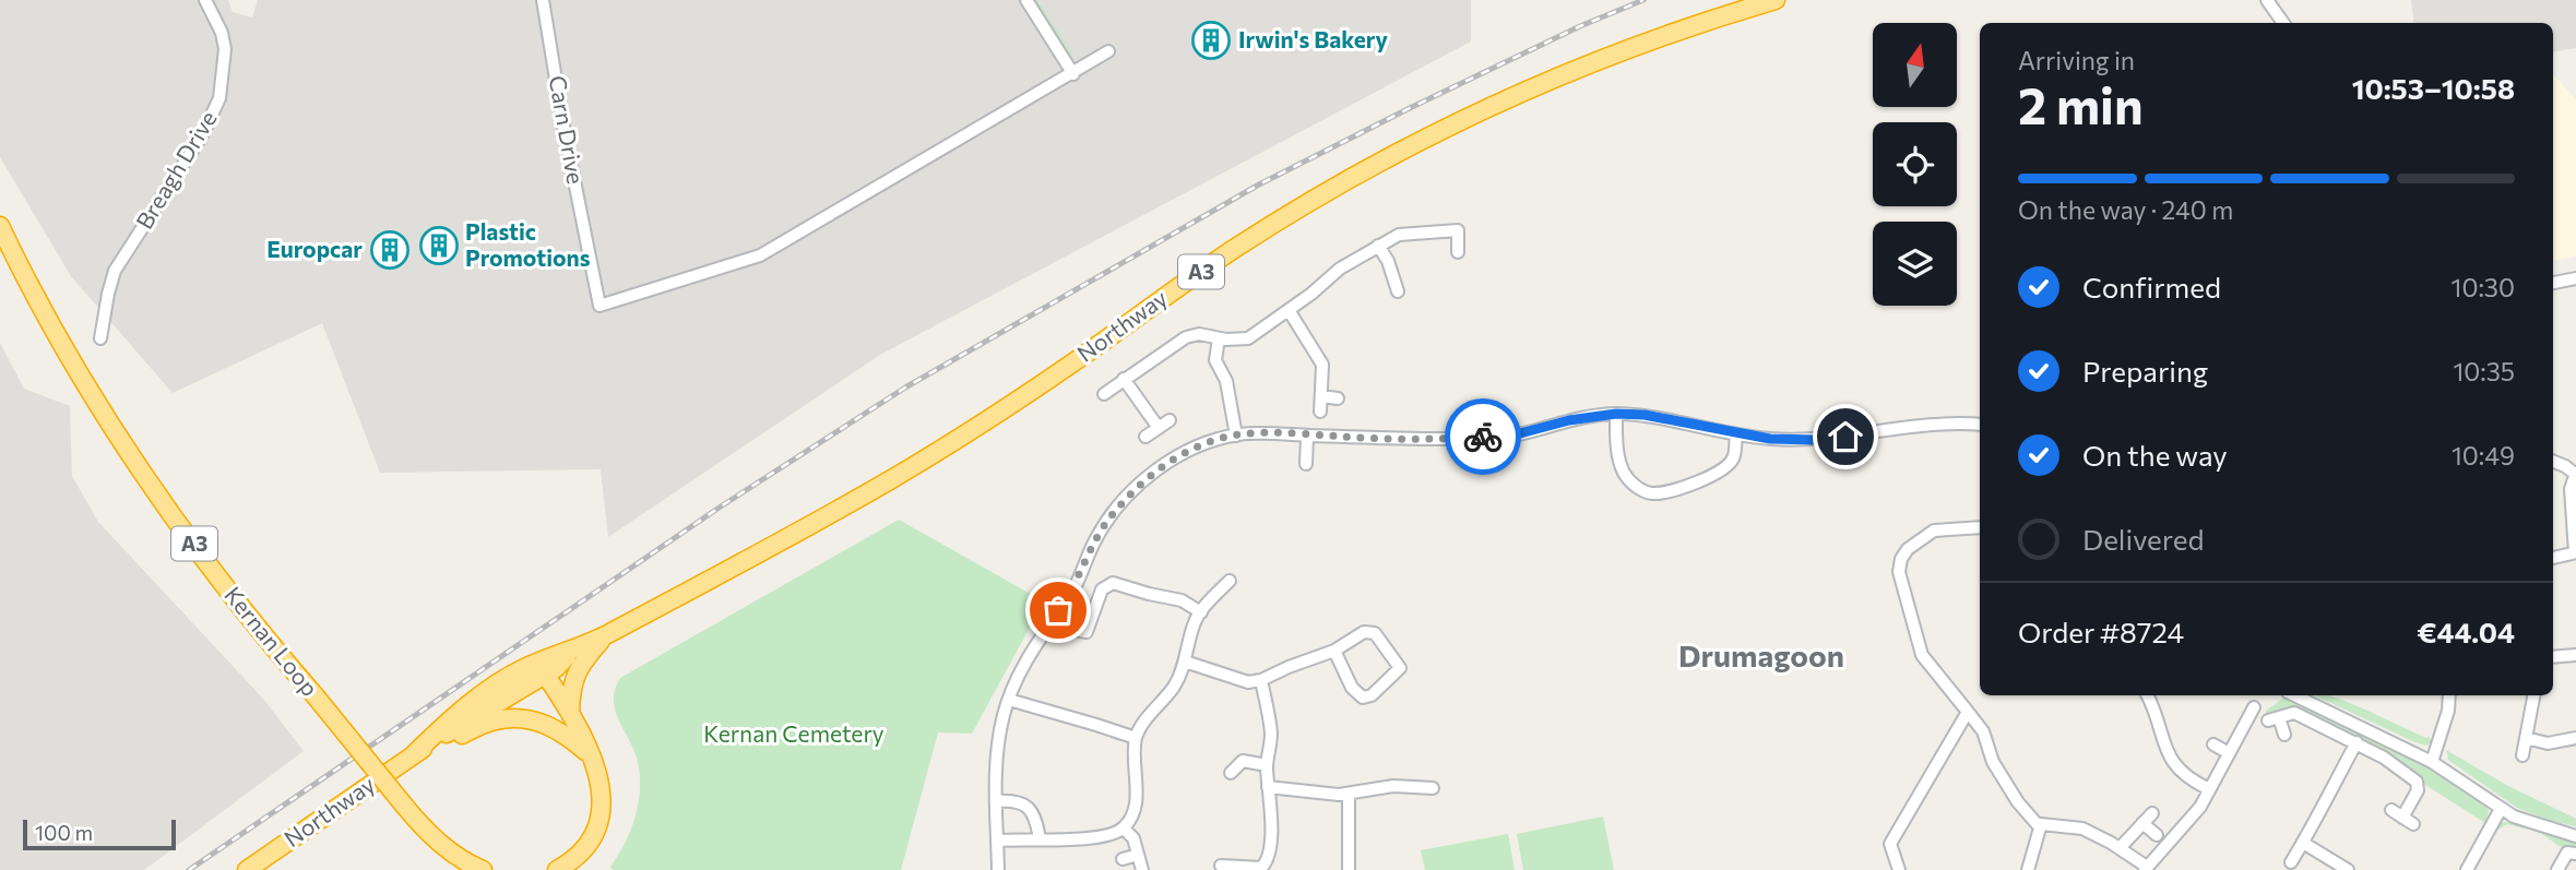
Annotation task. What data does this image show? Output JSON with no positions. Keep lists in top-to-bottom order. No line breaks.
{"streets":{"highway":["A3","Northway","Kernan Loop"],"street":["Carn Drive","Breagh Drive"]},"crossings":[["A3","Northway"]],"districts":["Drumagoon"],"parks":["Kernan Cemetery"],"places":{"building":["Irwin's Bakery","Plastic Promotions","Europcar"]},"scale_bar":"100 m","north":"top","page":{"heading":["2 min","Arriving in","10:53–10:58"],"panel":["Order #8724","€44.04"],"bar":"On the way · 240 m","list":[["Confirmed","10:30"],["Preparing","10:35"],["On the way","10:49"],"Delivered"],"scale":"100 m"}}
